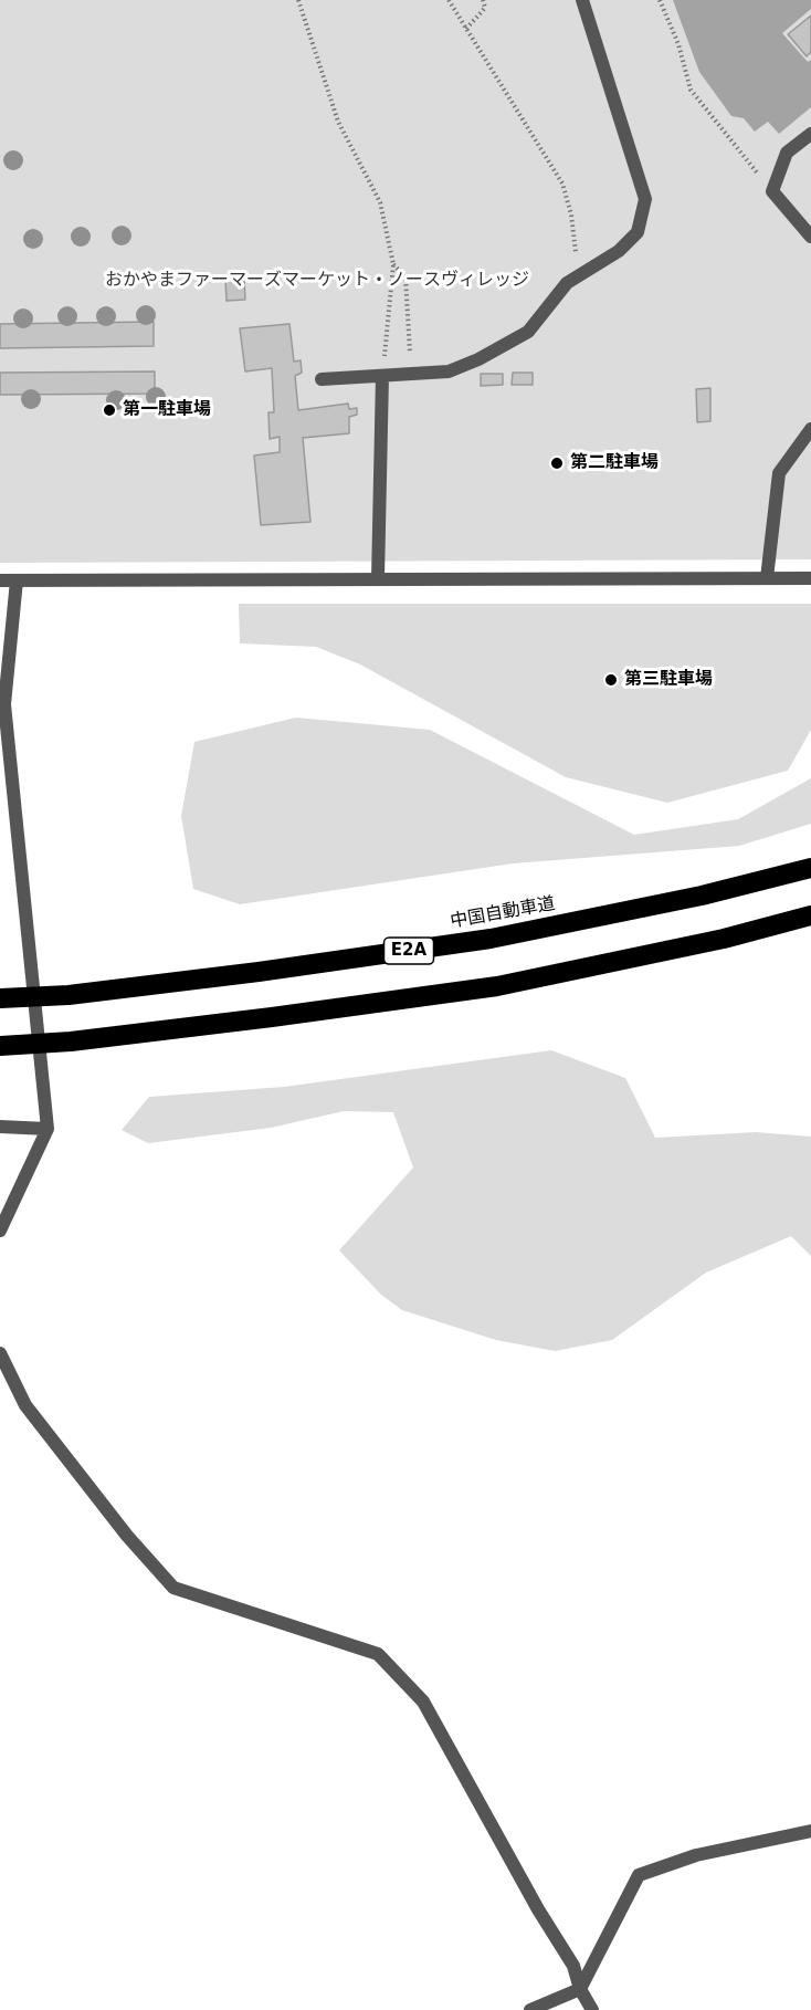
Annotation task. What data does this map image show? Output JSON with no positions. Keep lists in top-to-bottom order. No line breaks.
{"streets":{"highway":["中国自動車道","E2A"]},"parks":["おかやまファーマーズマーケット・ノースヴィレッジ"],"places":["第一駐車場","第二駐車場","第三駐車場"]}
